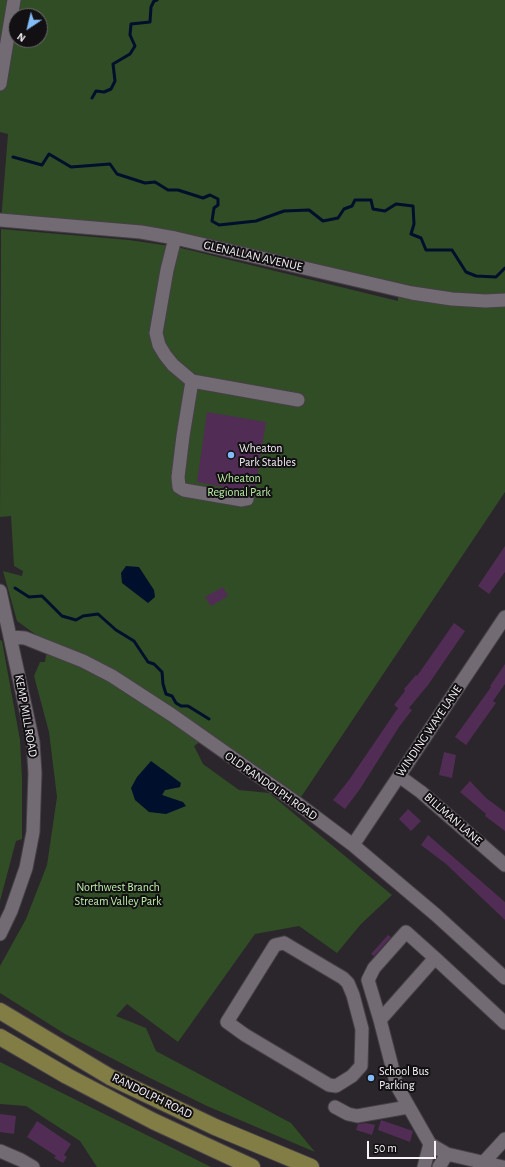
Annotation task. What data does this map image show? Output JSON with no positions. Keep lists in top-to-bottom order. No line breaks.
{"streets":{"main road":["RANDOLPH ROAD"],"street":["GLENALLAN AVENUE","KEMP MILL ROAD","WINDING WAYE LANE","OLD RANDOLPH ROAD","BILLMAN LANE"]},"crossings":[["KEMP MILL ROAD","OLD RANDOLPH ROAD"],["WINDING WAYE LANE","OLD RANDOLPH ROAD"],["WINDING WAYE LANE","BILLMAN LANE"]],"parks":["Wheaton Regional Park","Northwest Branch Stream Valley Park"],"places":["Wheaton Park Stables","School Bus Parking"],"scale_bar":"50 m","north":"bottom left"}
